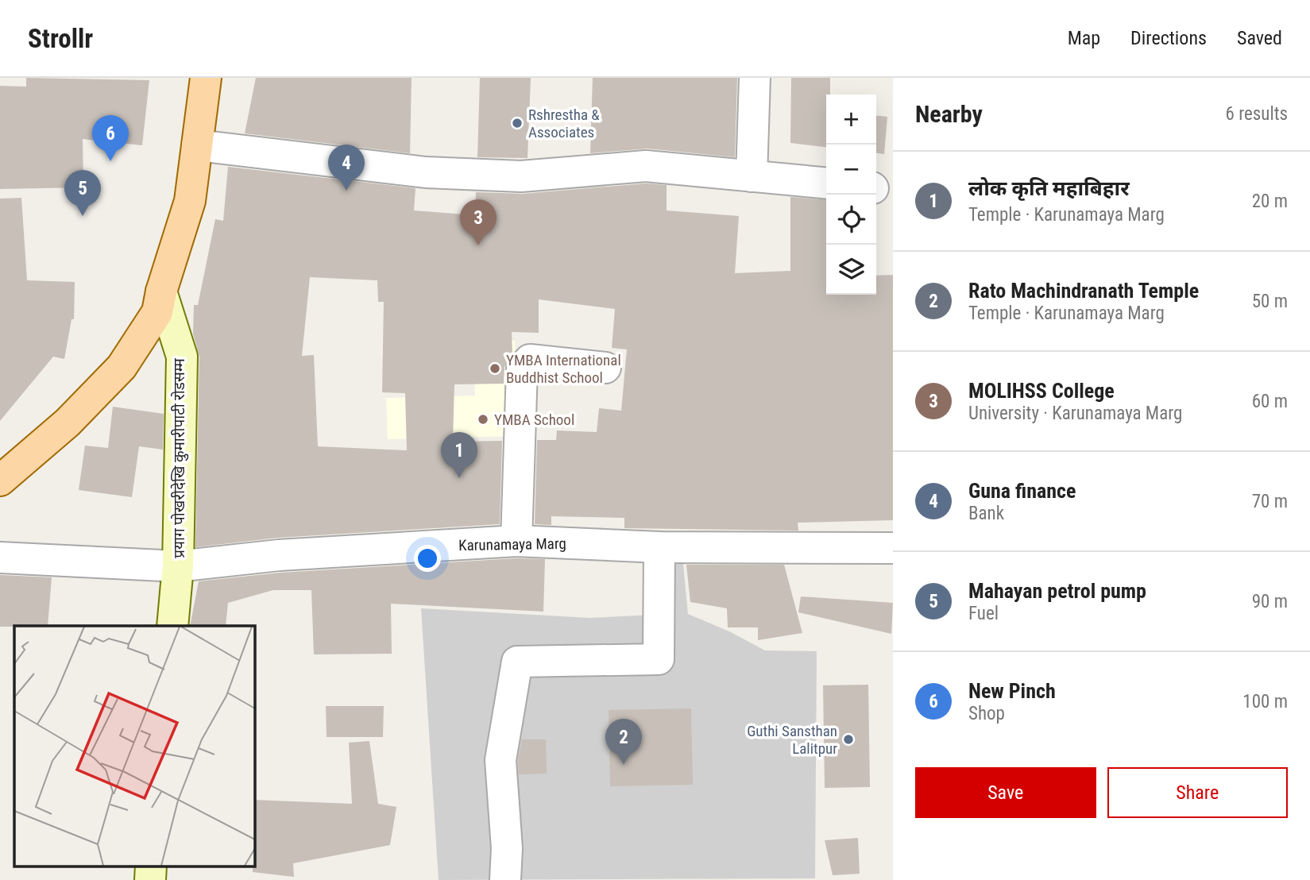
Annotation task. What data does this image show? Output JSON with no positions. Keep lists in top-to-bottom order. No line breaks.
{"streets":{"street":["प्रयाग पोखरीदेखि कुमारीपाटी रोडसम्म","Karunamaya Marg"]},"crossings":[["प्रयाग पोखरीदेखि कुमारीपाटी रोडसम्म","Karunamaya Marg"]],"places":["Rshrestha & Associates","YMBA International Buddhist School","YMBA School","Guthi Sansthan Lalitpur"],"page":{"header":"Strollr","nav":["Map","Directions","Saved"],"heading":["Nearby","6 results"],"map_buttons":["+","−"],"pins":["6","4","5","3","1","2"],"list":[{"mark":"1","name":"लोक कृति महाबिहार","note":"Temple · Karunamaya Marg","value":"20 m"},{"mark":"2","name":"Rato Machindranath Temple","note":"Temple · Karunamaya Marg","value":"50 m"},{"mark":"3","name":"MOLIHSS College","note":"University · Karunamaya Marg","value":"60 m"},{"mark":"4","name":"Guna finance","note":"Bank","value":"70 m"},{"mark":"5","name":"Mahayan petrol pump","note":"Fuel","value":"90 m"},{"mark":"6","name":"New Pinch","note":"Shop","value":"100 m"}],"buttons":["Save","Share"]}}
